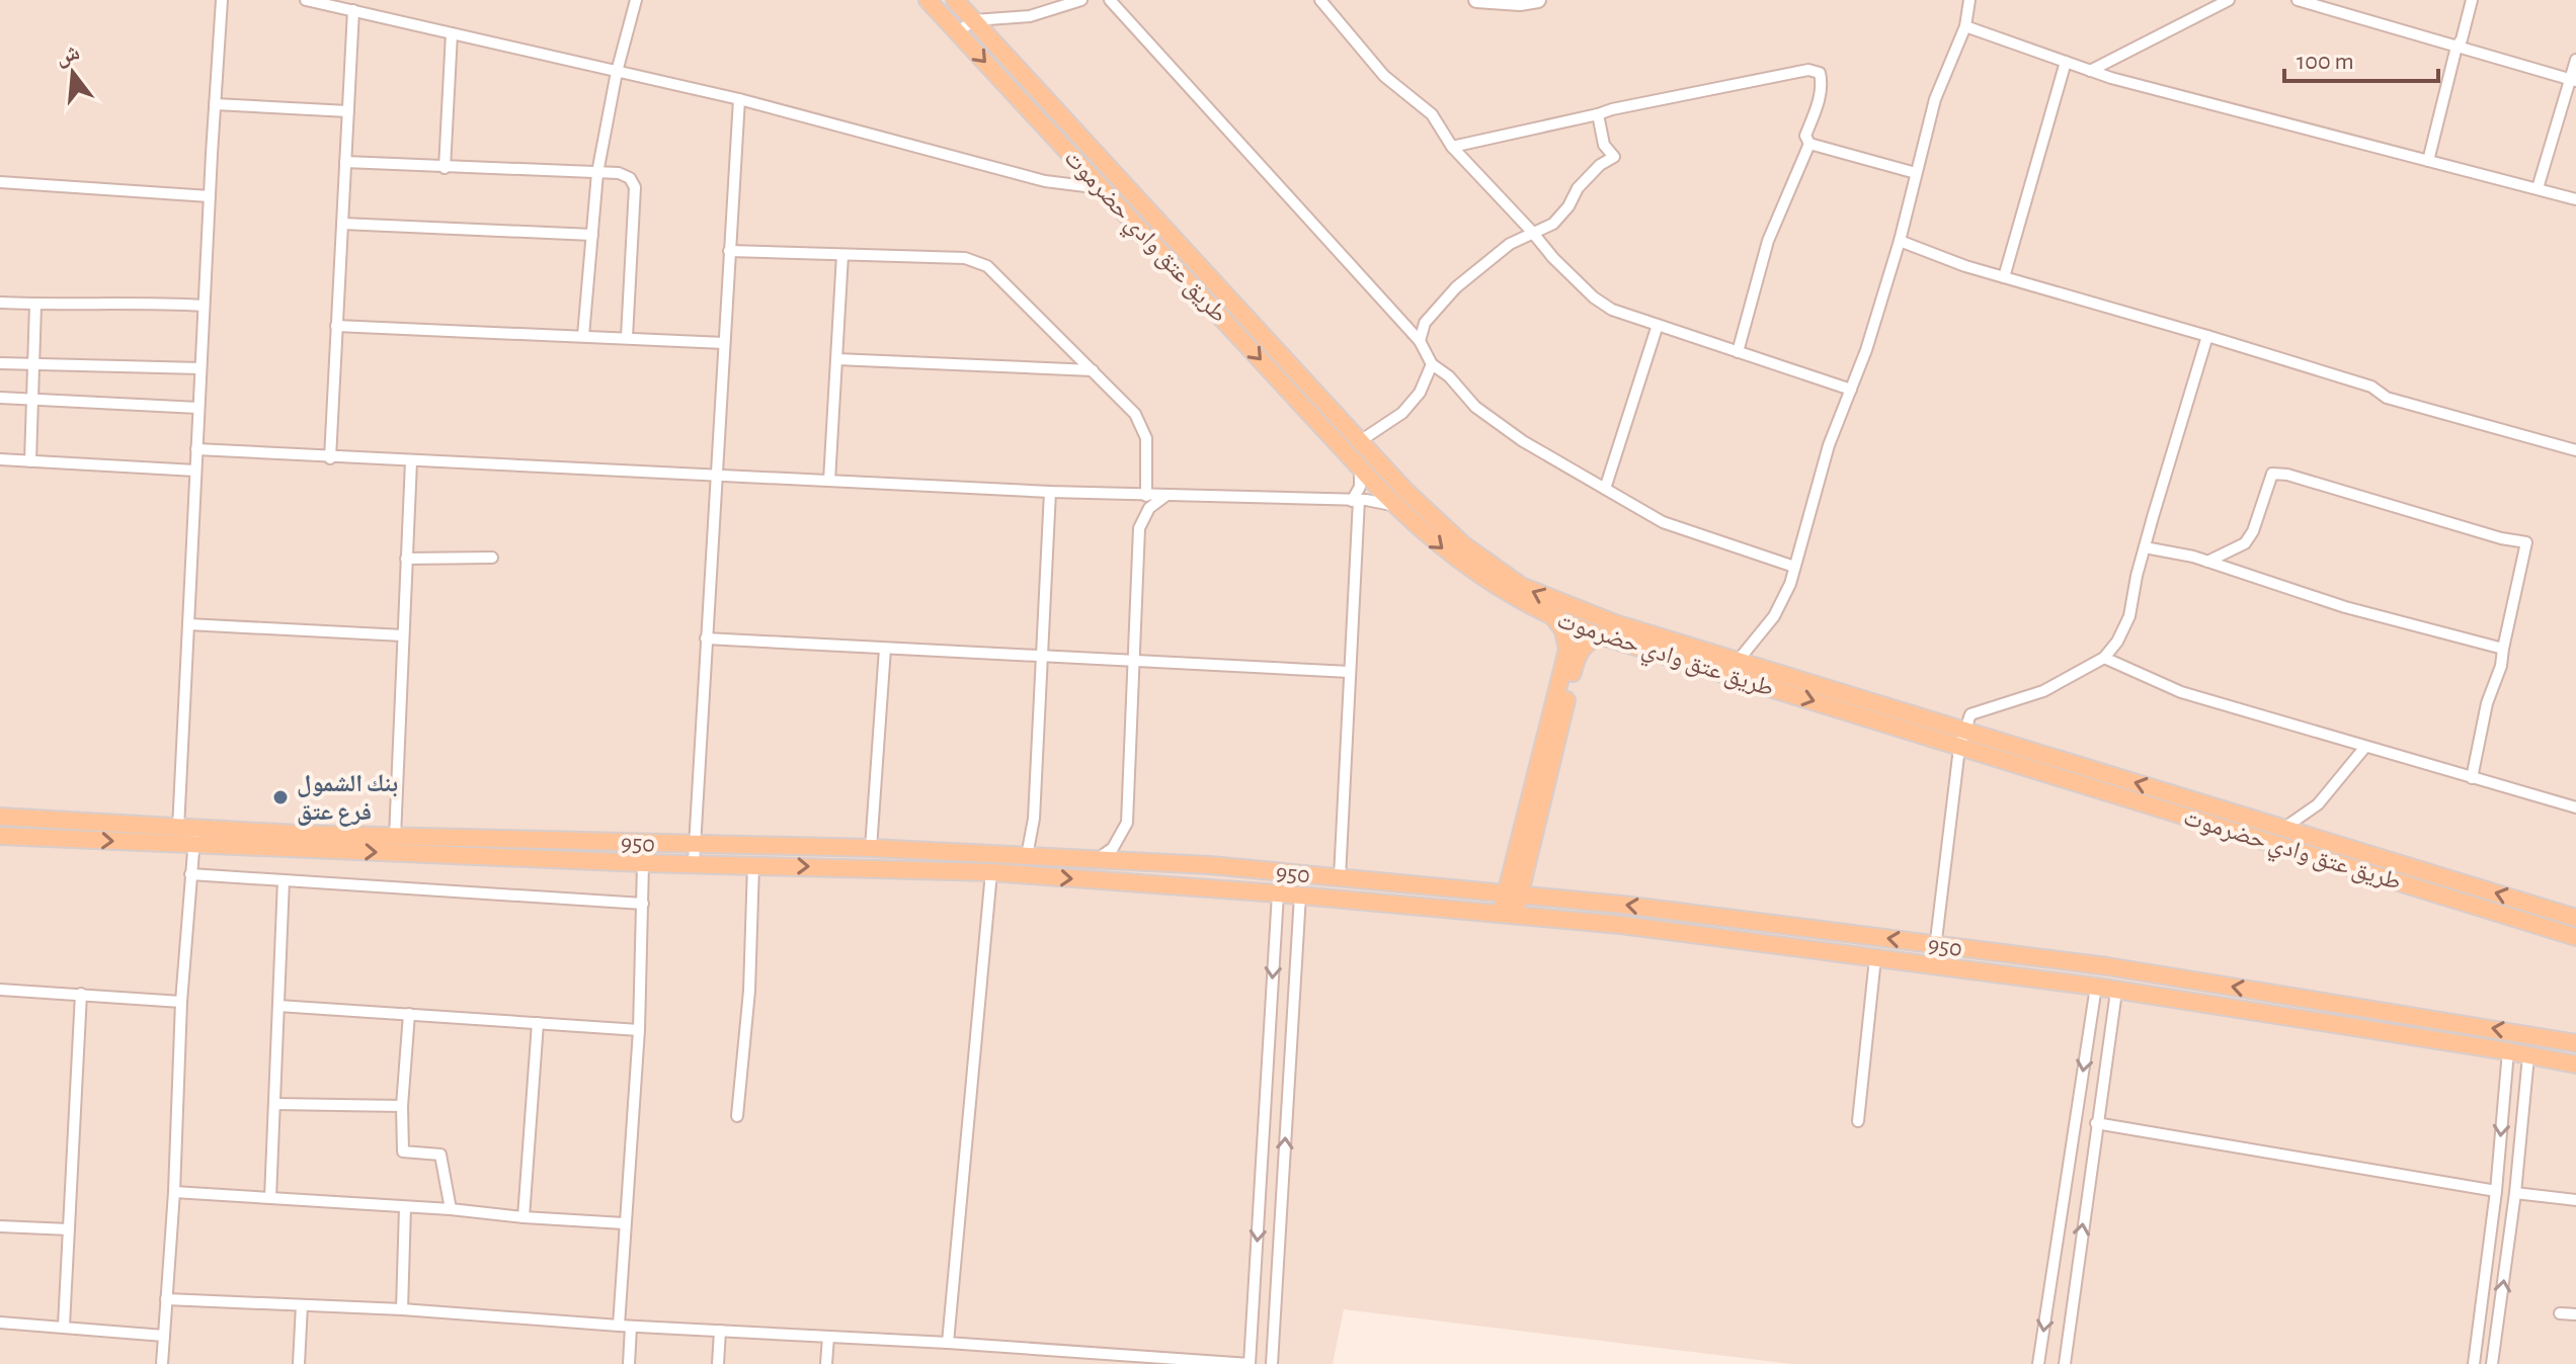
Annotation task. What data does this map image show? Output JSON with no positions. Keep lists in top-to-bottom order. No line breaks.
{"streets":{"main road":["طريق عتق وادي حضرموت","950"]},"places":["بنك الشمول فرع عتق"],"scale_bar":"100 m","north":"top"}
